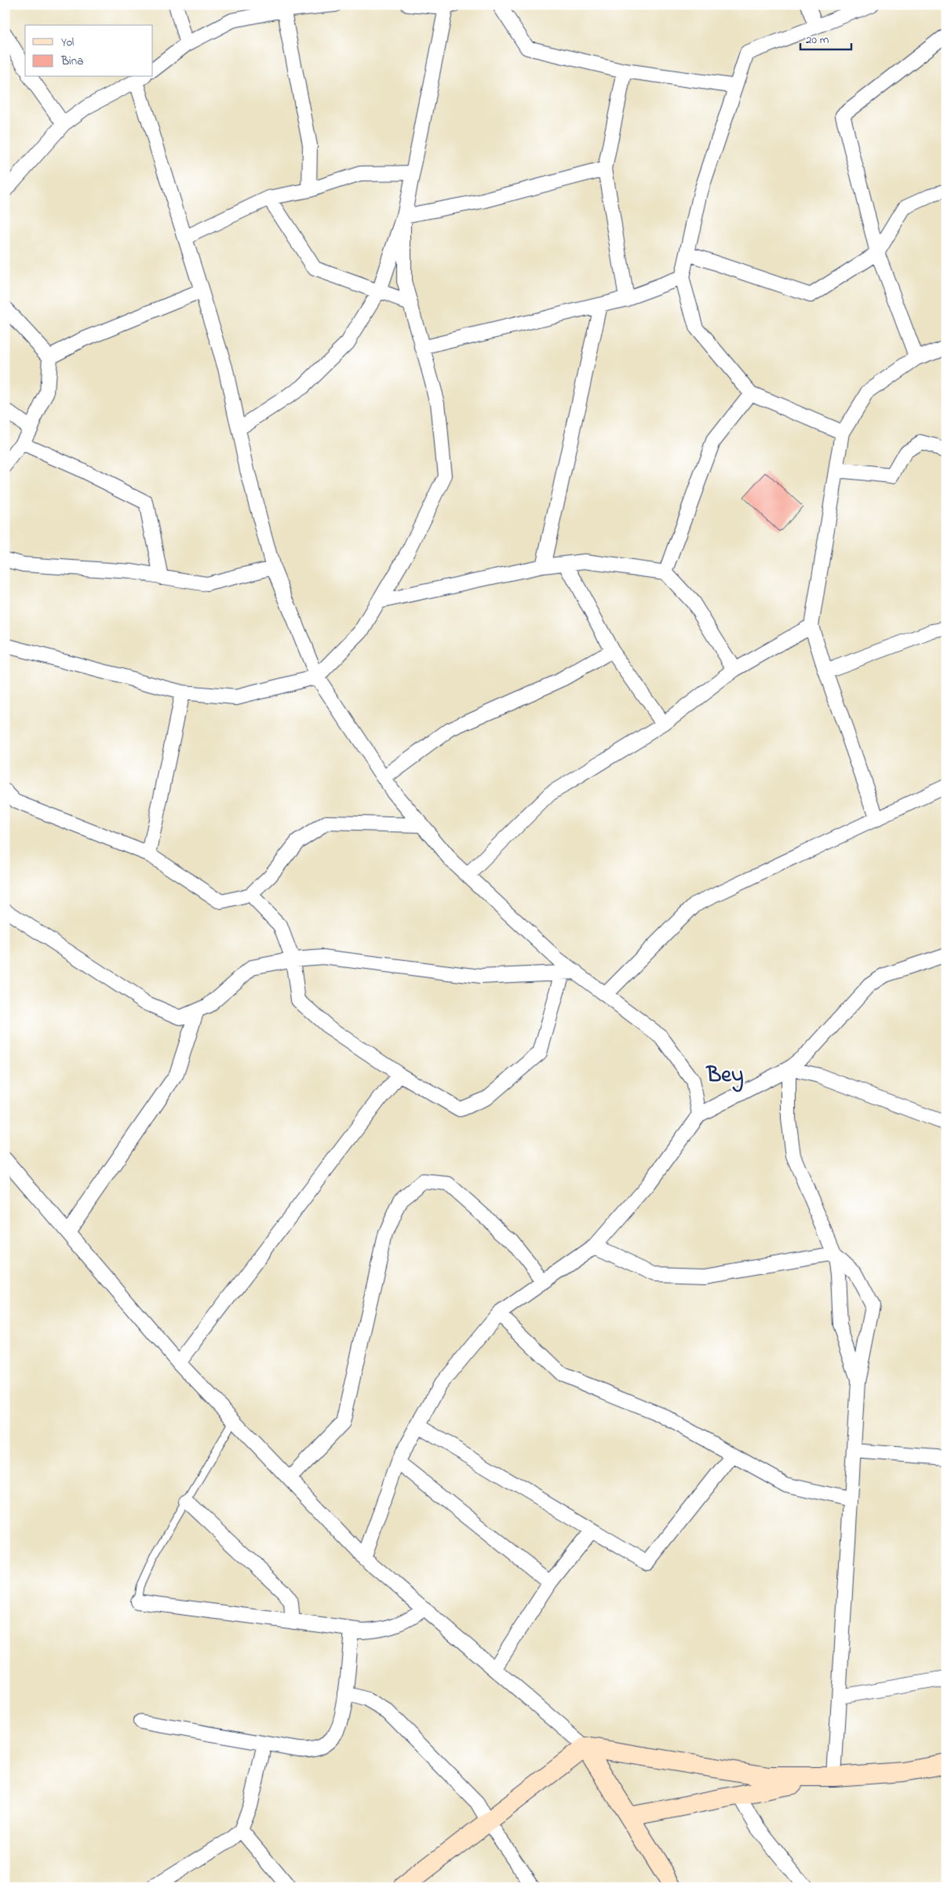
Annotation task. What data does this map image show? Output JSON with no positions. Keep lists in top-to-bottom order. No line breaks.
{"districts":["Bey"],"legend":["Yol","Bina"],"scale_bar":"20 m"}
